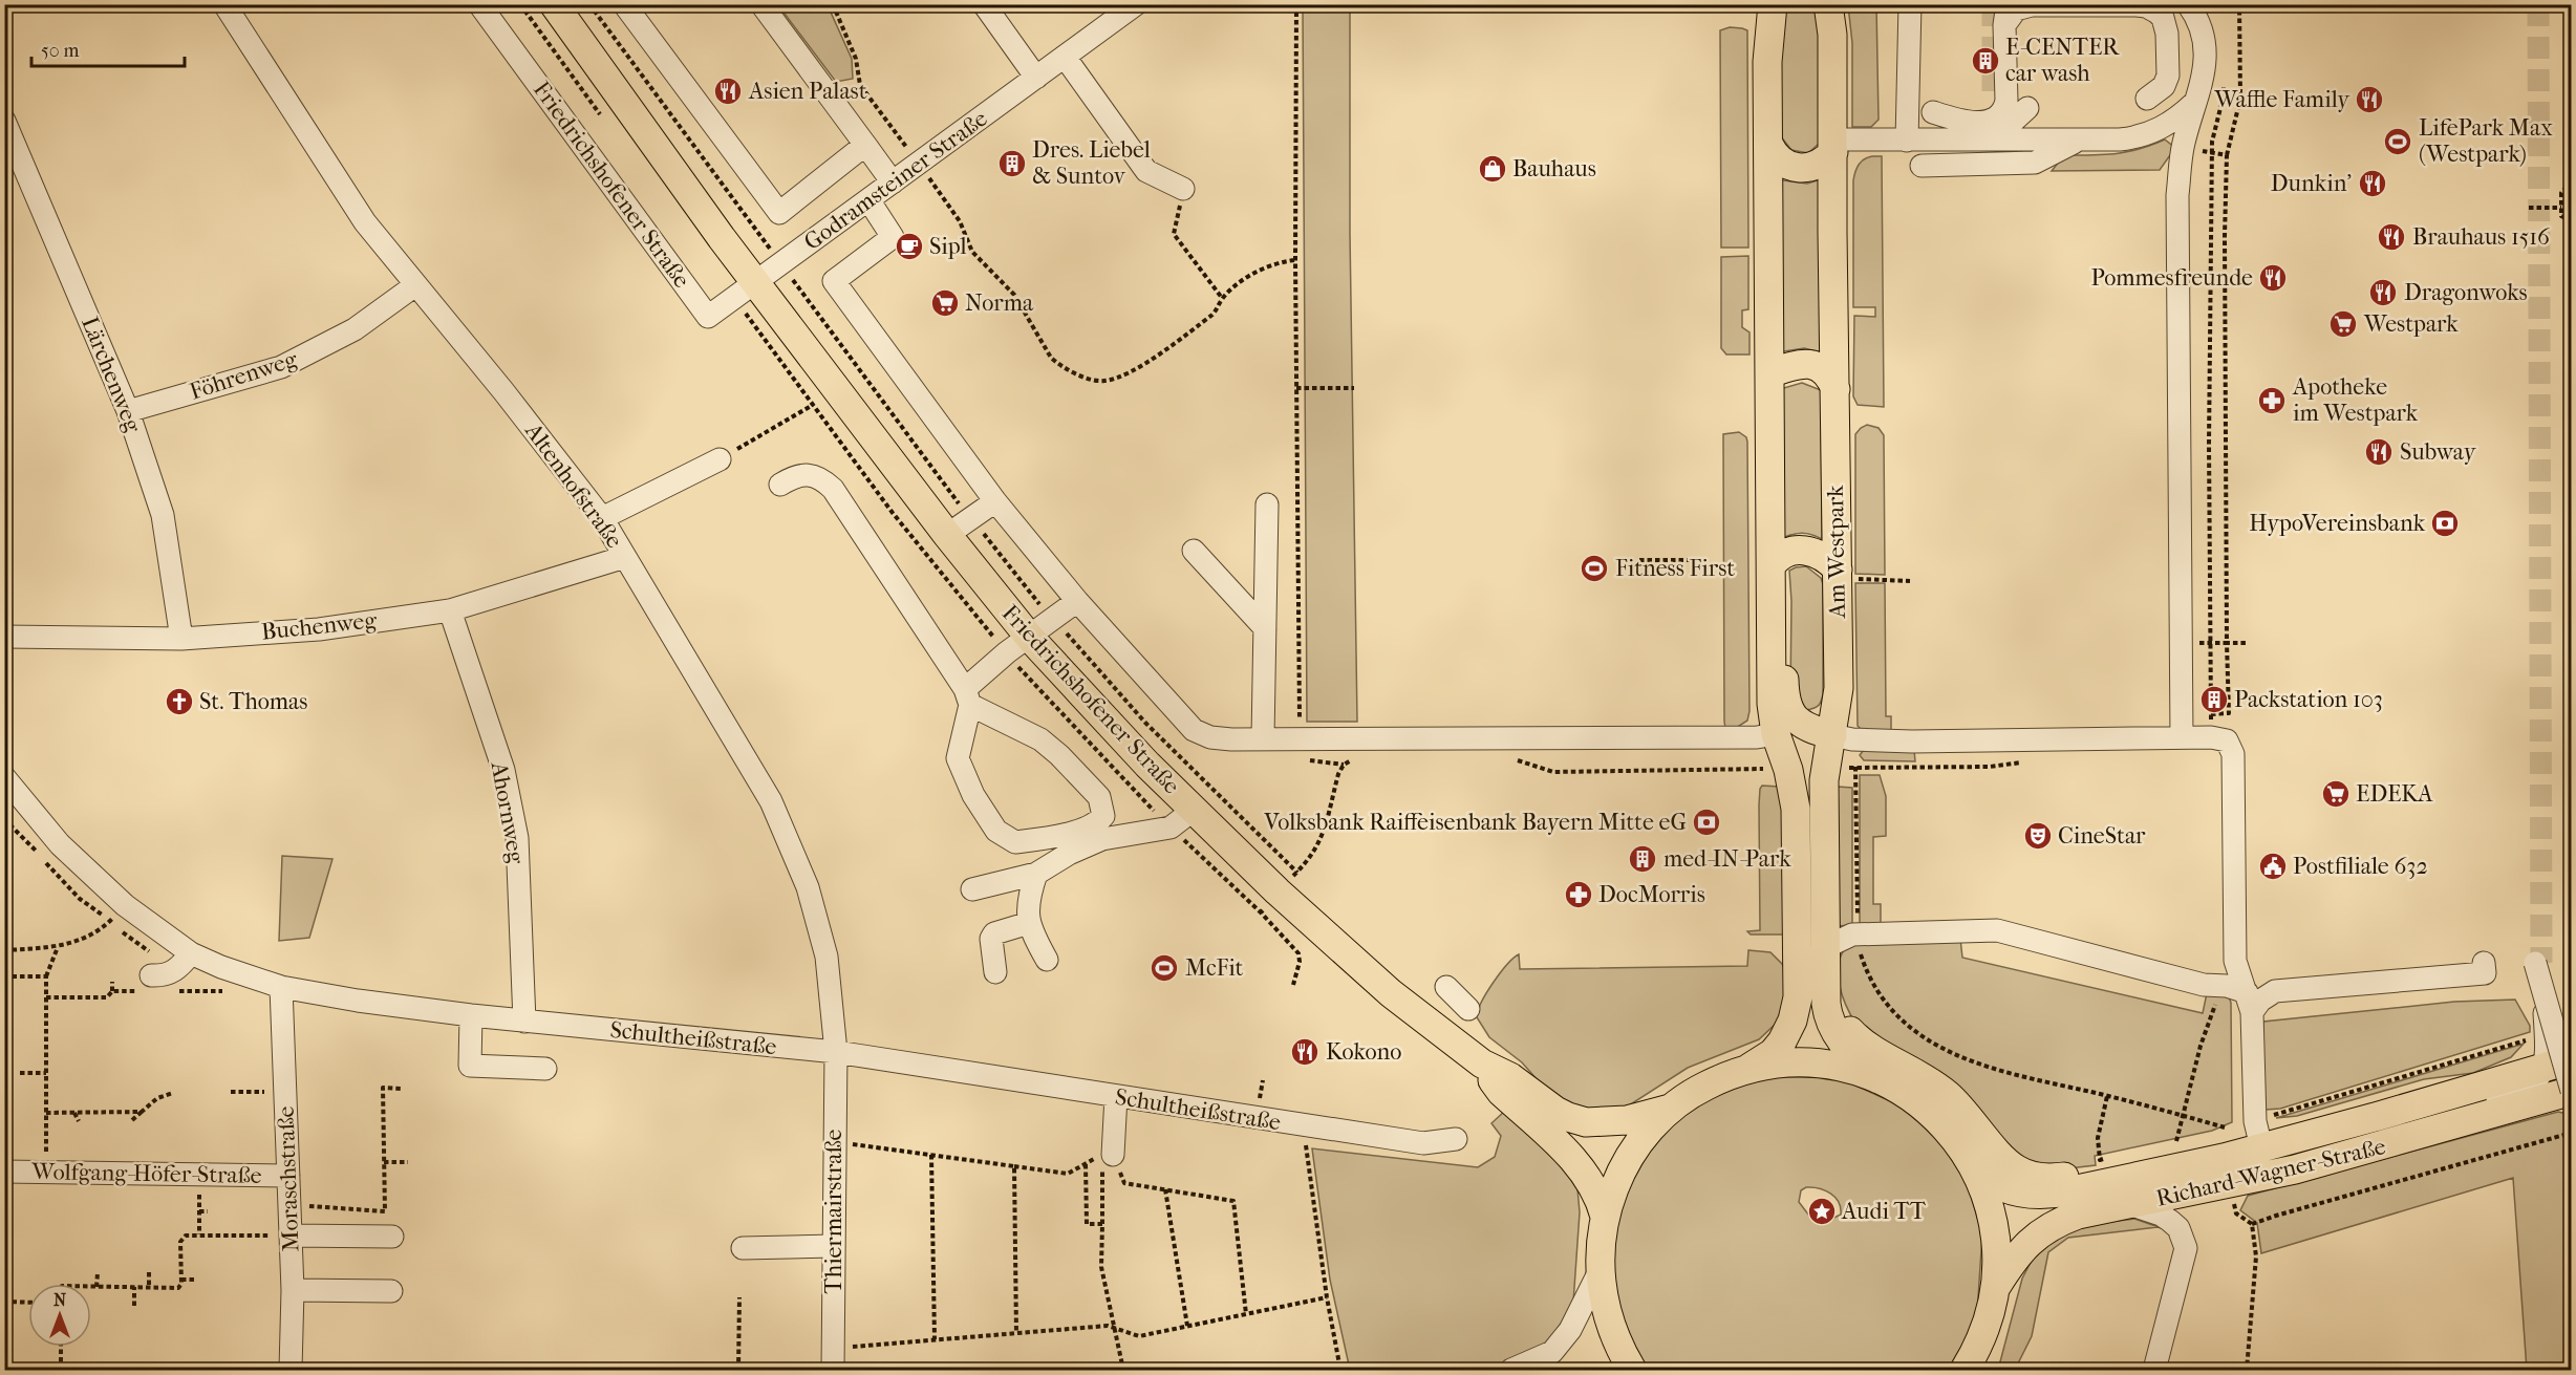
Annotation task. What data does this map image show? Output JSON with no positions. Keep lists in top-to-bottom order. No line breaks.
{"streets":{"main road":["Friedrichshofener Straße","Am Westpark","Richard-Wagner-Straße"],"street":["Godramsteiner Straße","Lärchenweg","Föhrenweg","Altenhofstraße","Buchenweg","Ahornweg","Schultheißstraße","Wolfgang-Höfer-Straße","Moraschstraße","Thiermairstraße"]},"crossings":[["Godramsteiner Straße","Friedrichshofener Straße"],["Lärchenweg","Föhrenweg"],["Lärchenweg","Buchenweg"],["Föhrenweg","Altenhofstraße"],["Altenhofstraße","Buchenweg"],["Altenhofstraße","Schultheißstraße"],["Altenhofstraße","Thiermairstraße"],["Buchenweg","Ahornweg"],["Ahornweg","Schultheißstraße"],["Schultheißstraße","Moraschstraße"],["Schultheißstraße","Thiermairstraße"],["Wolfgang-Höfer-Straße","Moraschstraße"]],"places":{"building":["E-CENTER car wash","Dres. Liebel & Suntov","Packstation 103","med-IN-Park"],"restaurant":["Asien Palast","Waffle Family","Dunkin'","Brauhaus 1516","Pommesfreunde","Dragonwoks","Subway","Kokono"],"sports":["LifePark Max (Westpark)","Fitness First","McFit"],"shop":["Bauhaus"],"cafe":["Sipl"],"supermarket":["Norma","Westpark","EDEKA"],"pharmacy":["Apotheke im Westpark","DocMorris"],"bank":["HypoVereinsbank","Volksbank Raiffeisenbank Bayern Mitte eG"],"church":["St. Thomas"],"theatre":["CineStar"],"public building":["Postfiliale 632"],"place":["Audi TT"]},"scale_bar":"50 m","north":"top"}
